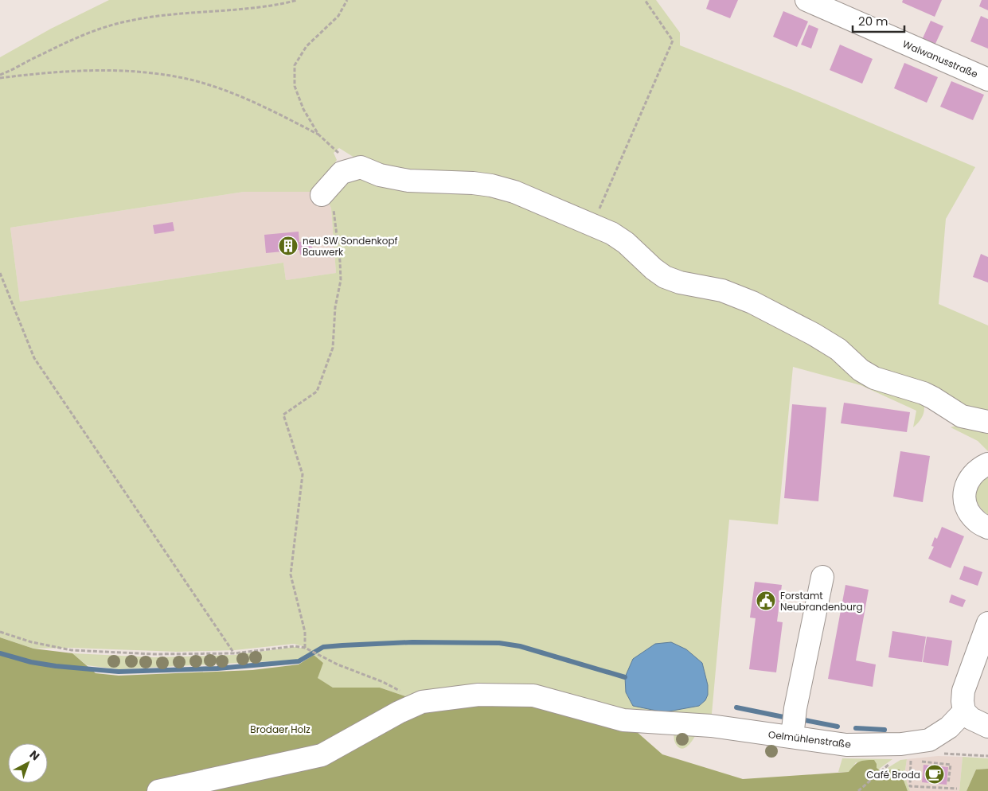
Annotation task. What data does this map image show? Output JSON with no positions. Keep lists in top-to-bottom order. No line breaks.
{"streets":{"street":["Walwanusstraße","Oelmühlenstraße"]},"parks":["Brodaer Holz"],"places":{"building":["neu SW Sondenkopf Bauwerk"],"public building":["Forstamt Neubrandenburg"],"cafe":["Café Broda"]},"scale_bar":"20 m","north":"top right"}
